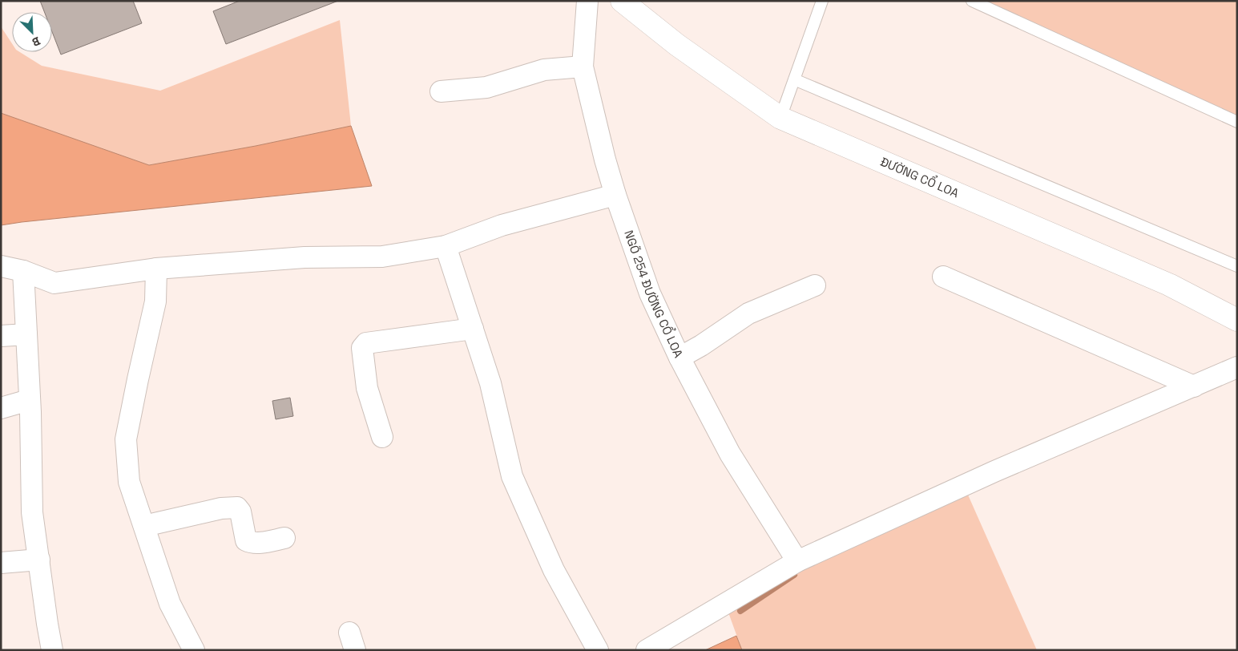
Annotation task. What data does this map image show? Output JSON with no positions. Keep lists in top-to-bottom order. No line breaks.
{"streets":{"street":["ĐƯỜNG CỔ LOA","NGÕ 254 ĐƯỜNG CỔ LOA"]},"north":"bottom right"}
